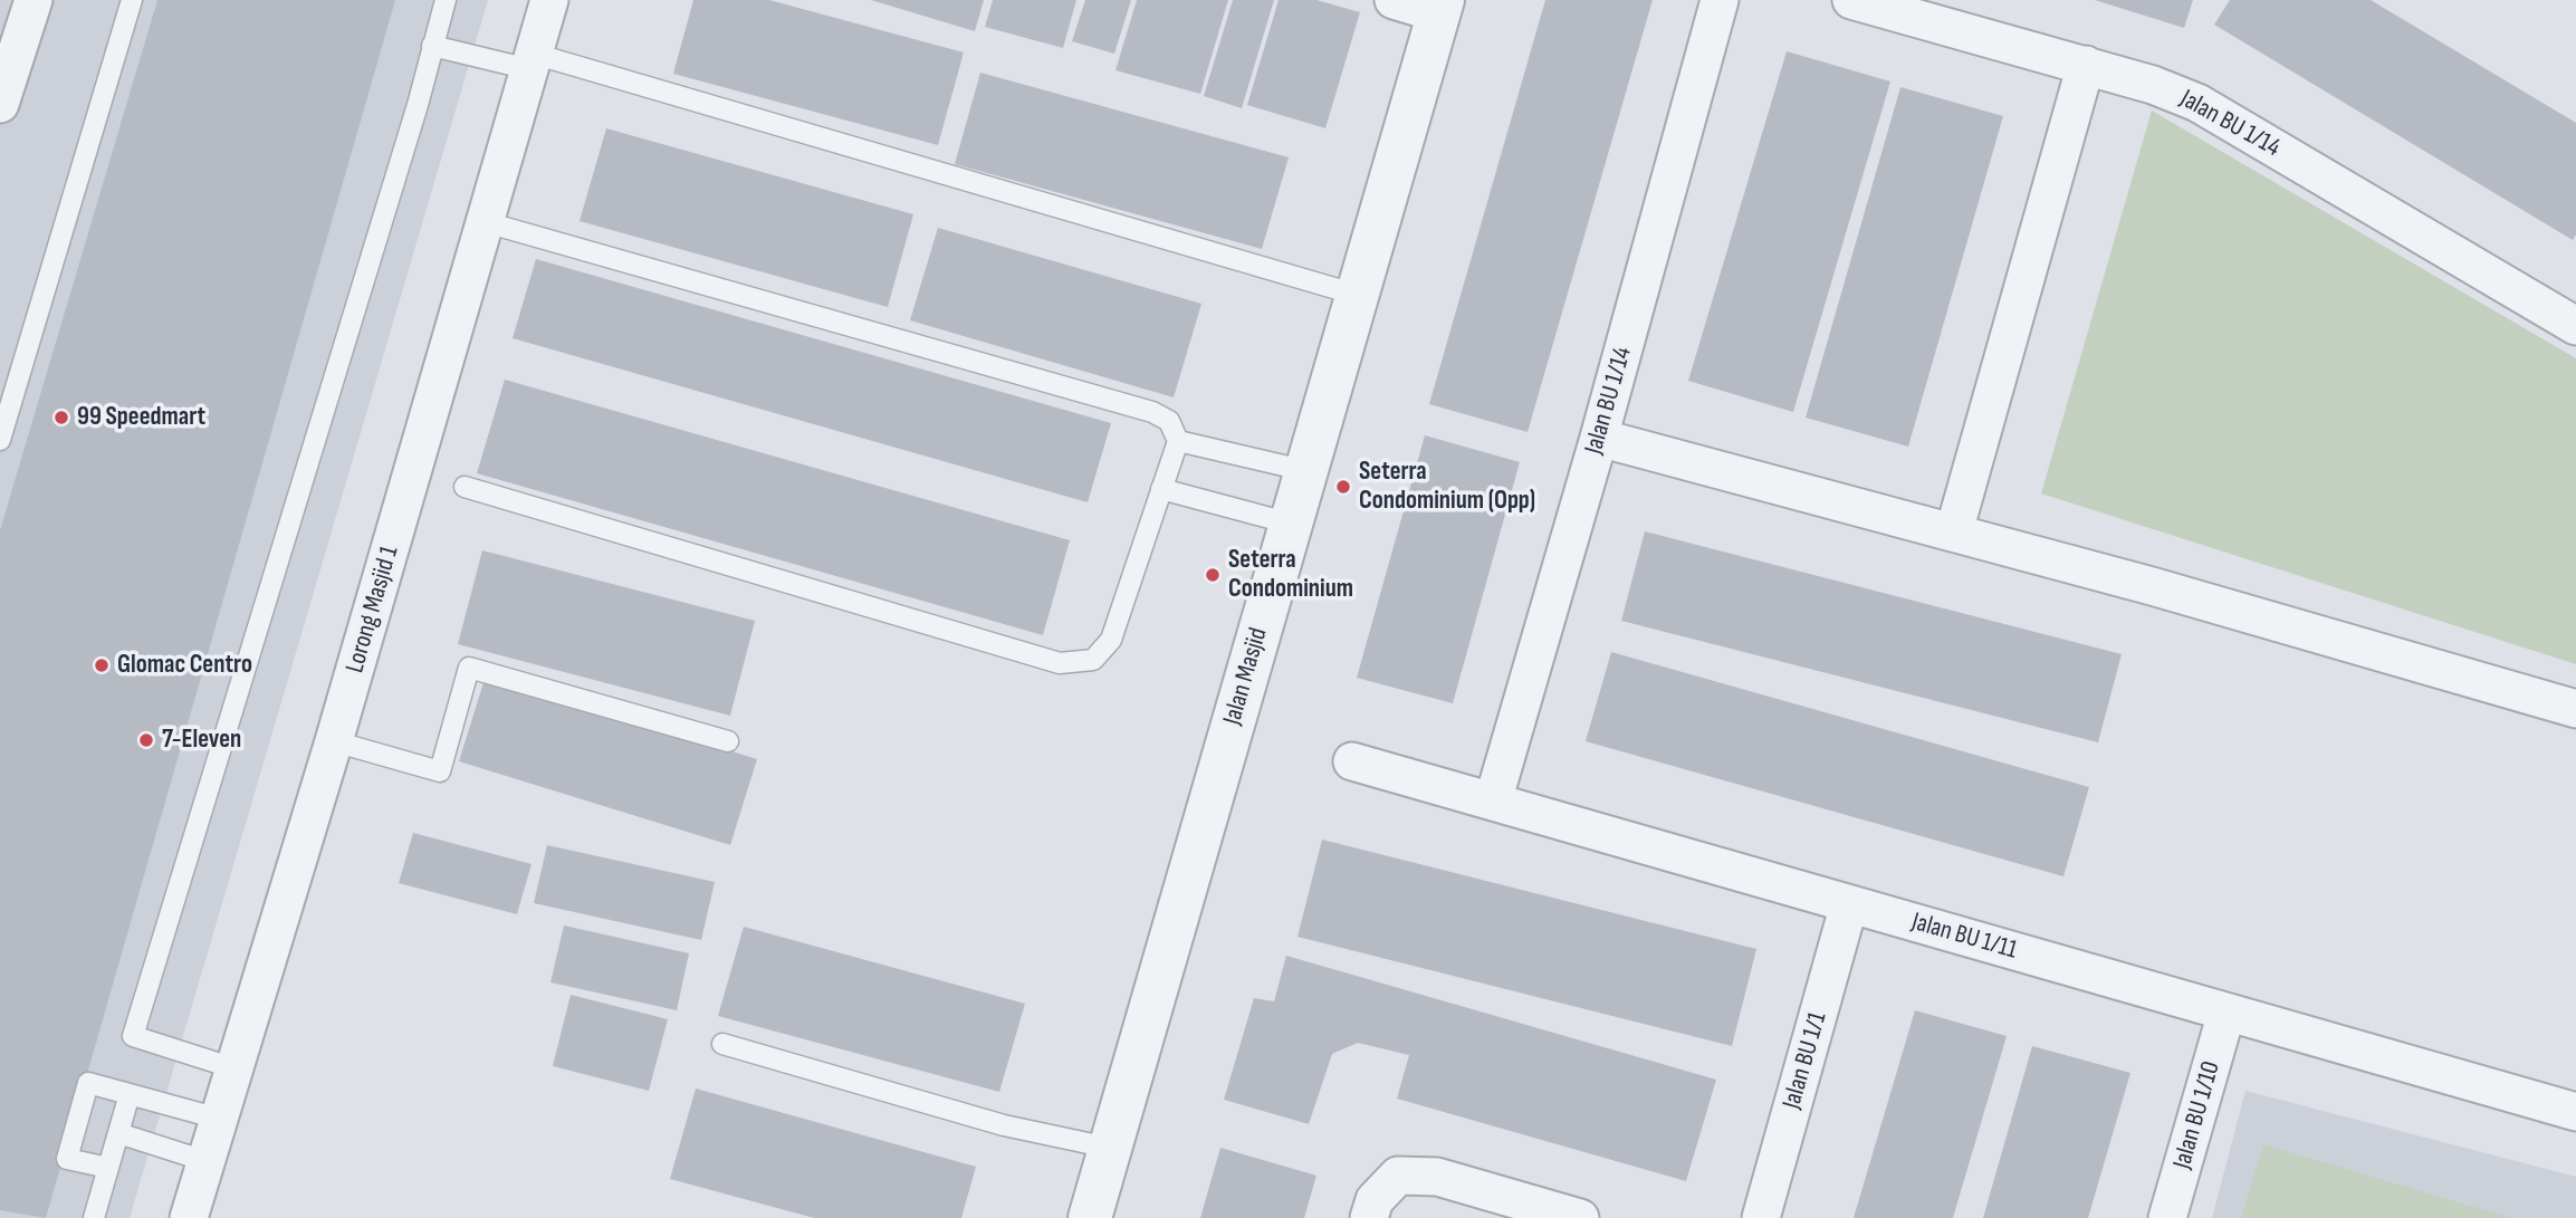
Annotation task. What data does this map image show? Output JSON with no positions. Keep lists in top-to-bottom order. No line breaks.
{"streets":{"street":["Jalan BU 1/14","Lorong Masjid 1","Jalan Masjid","Jalan BU 1/11","Jalan BU 1/1","Jalan BU 1/10"]},"crossings":[["Jalan BU 1/14","Jalan BU 1/11"],["Jalan BU 1/11","Jalan BU 1/1"],["Jalan BU 1/11","Jalan BU 1/10"]],"places":["99 Speedmart","Seterra Condominium (Opp)","Seterra Condominium","Glomac Centro","7-Eleven"]}
